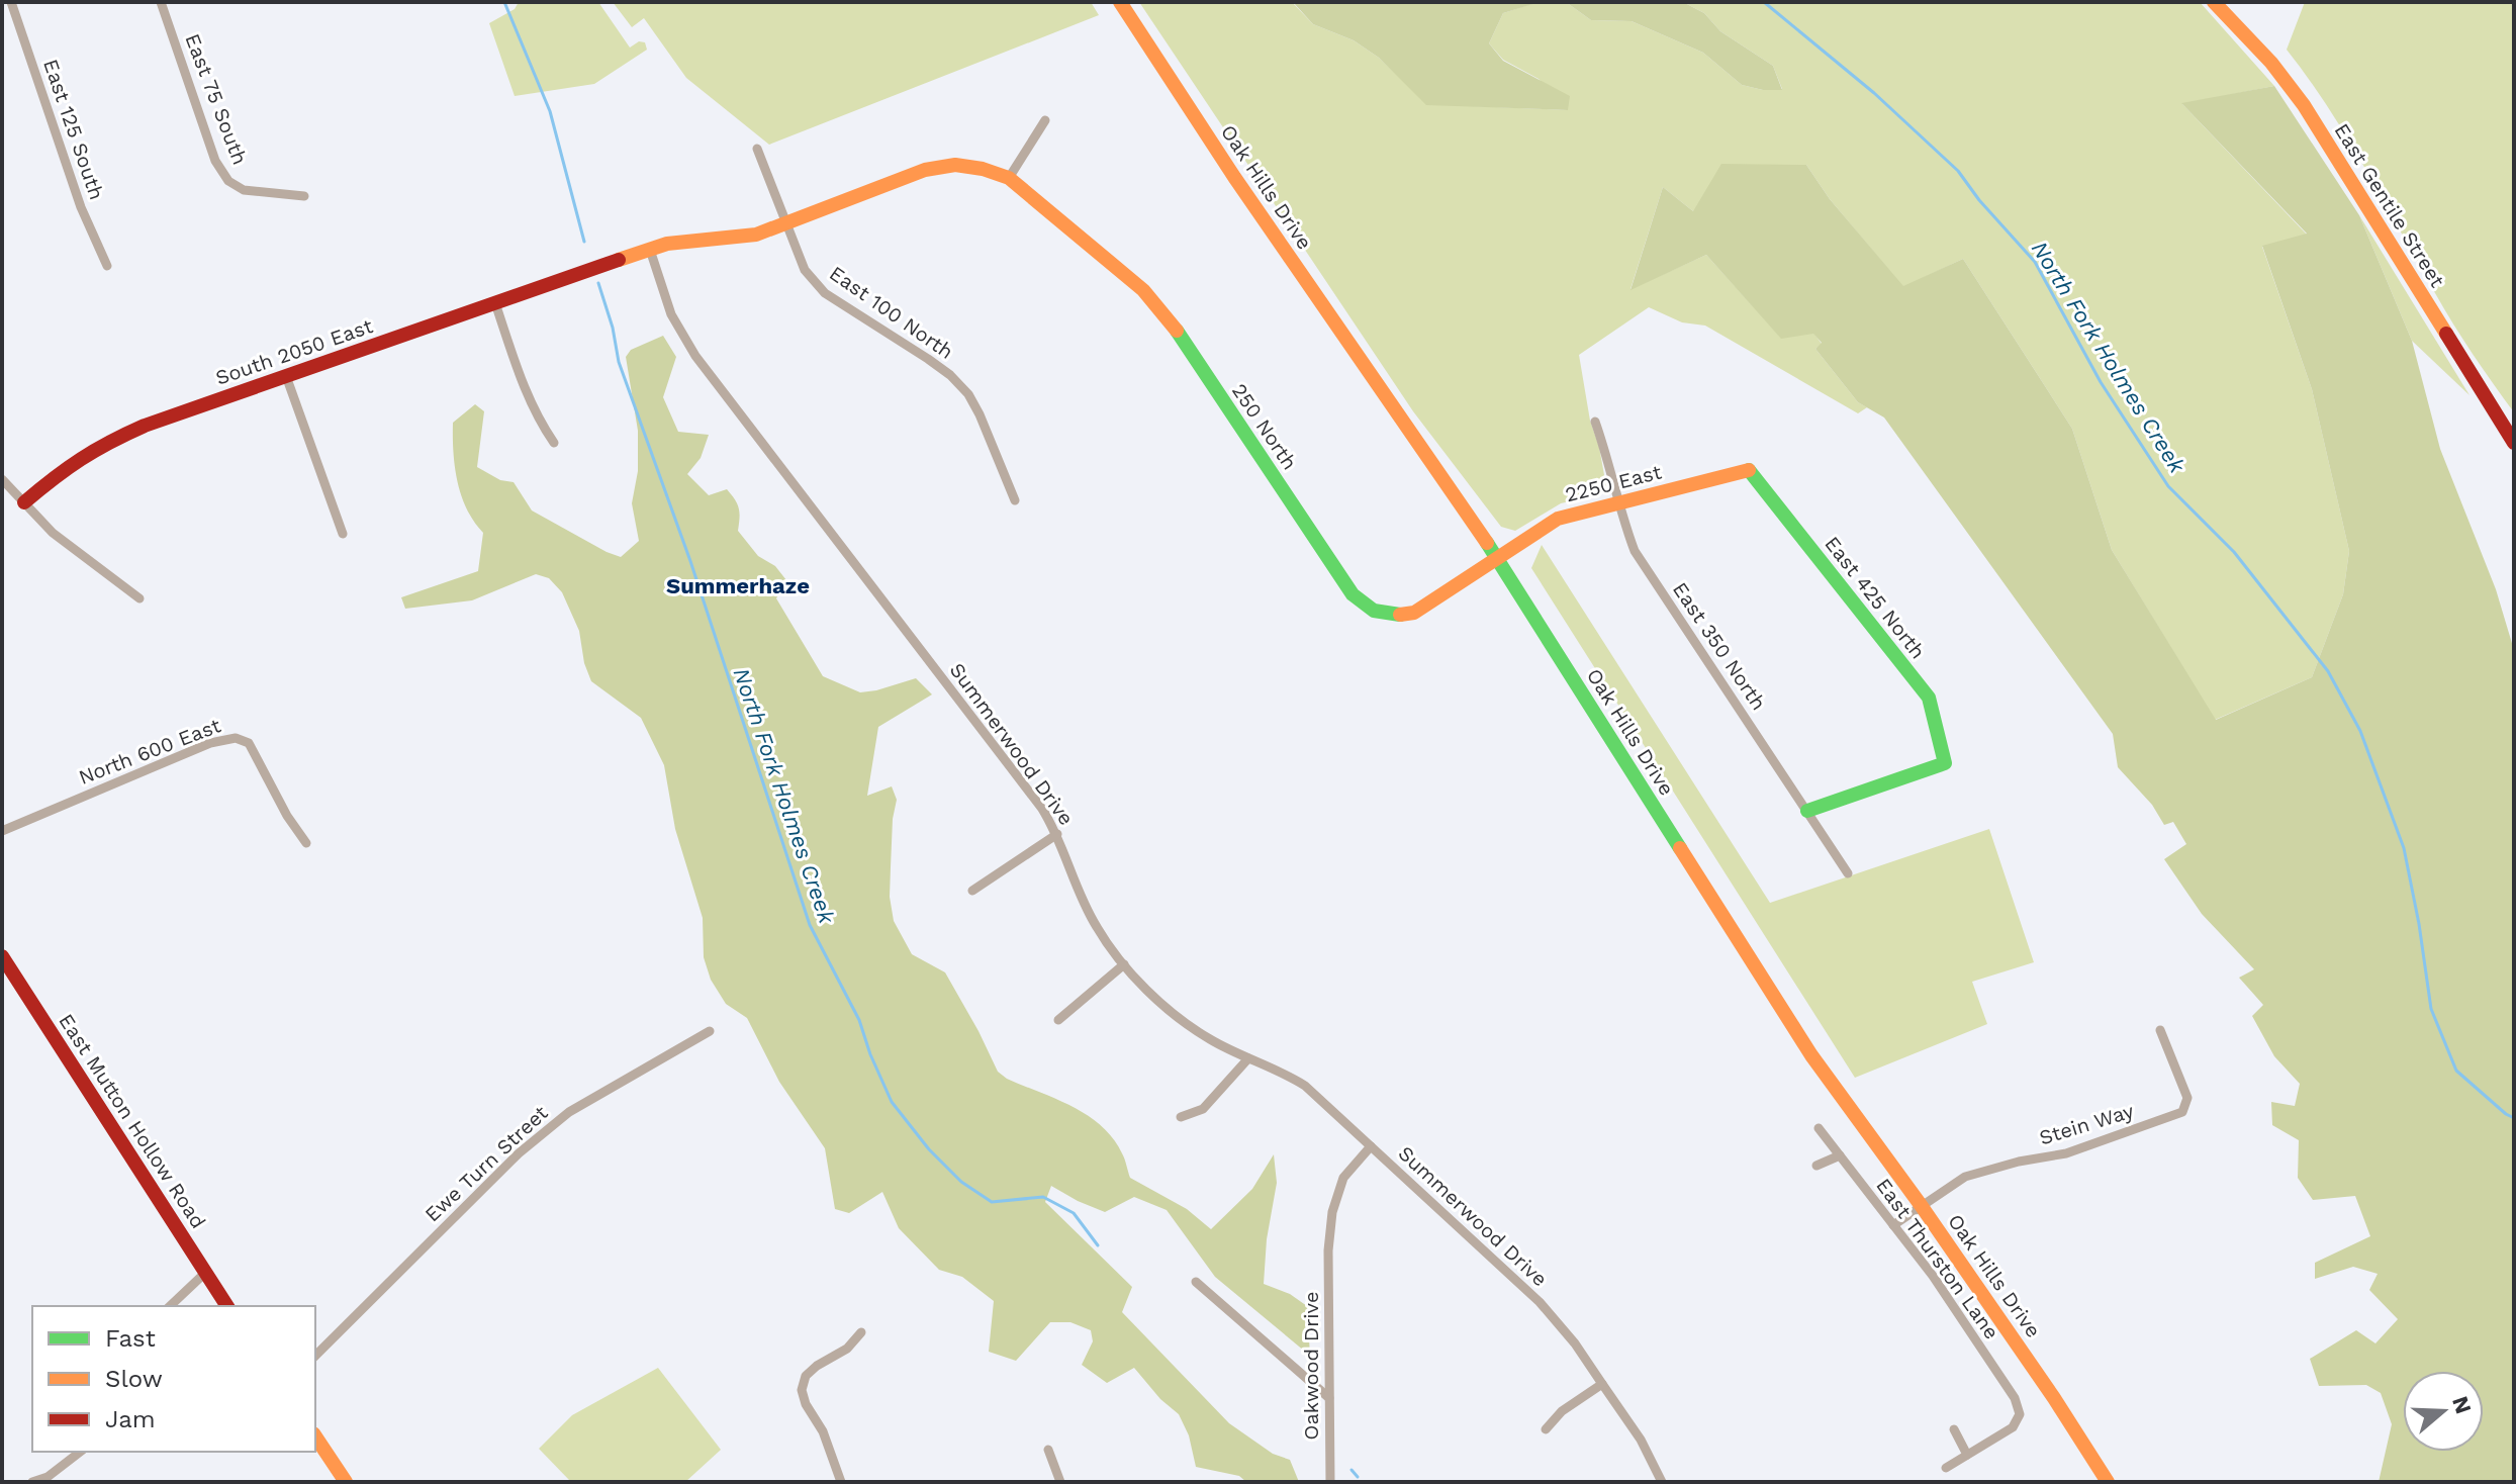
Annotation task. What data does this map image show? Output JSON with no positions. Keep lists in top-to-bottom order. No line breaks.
{"streets":{"street":["East 75 South","East 125 South","Oak Hills Drive","East Gentile Street","East 100 North","South 2050 East","250 North","2250 East","East 425 North","East 350 North","Summerwood Drive","North 600 East","East Mutton Hollow Road","Stein Way","Ewe Turn Street","East Thurston Lane","Oakwood Drive"]},"crossings":[["Oak Hills Drive","250 North"],["Oak Hills Drive","2250 East"],["Oak Hills Drive","Stein Way"],["East 100 North","South 2050 East"],["South 2050 East","250 North"],["South 2050 East","Summerwood Drive"],["250 North","2250 East"],["2250 East","East 425 North"],["2250 East","East 350 North"],["East 425 North","East 350 North"],["Summerwood Drive","Oakwood Drive"]],"districts":["Summerhaze"],"water":["North Fork Holmes Creek"],"legend":["Fast","Slow","Jam"],"north":"right"}
